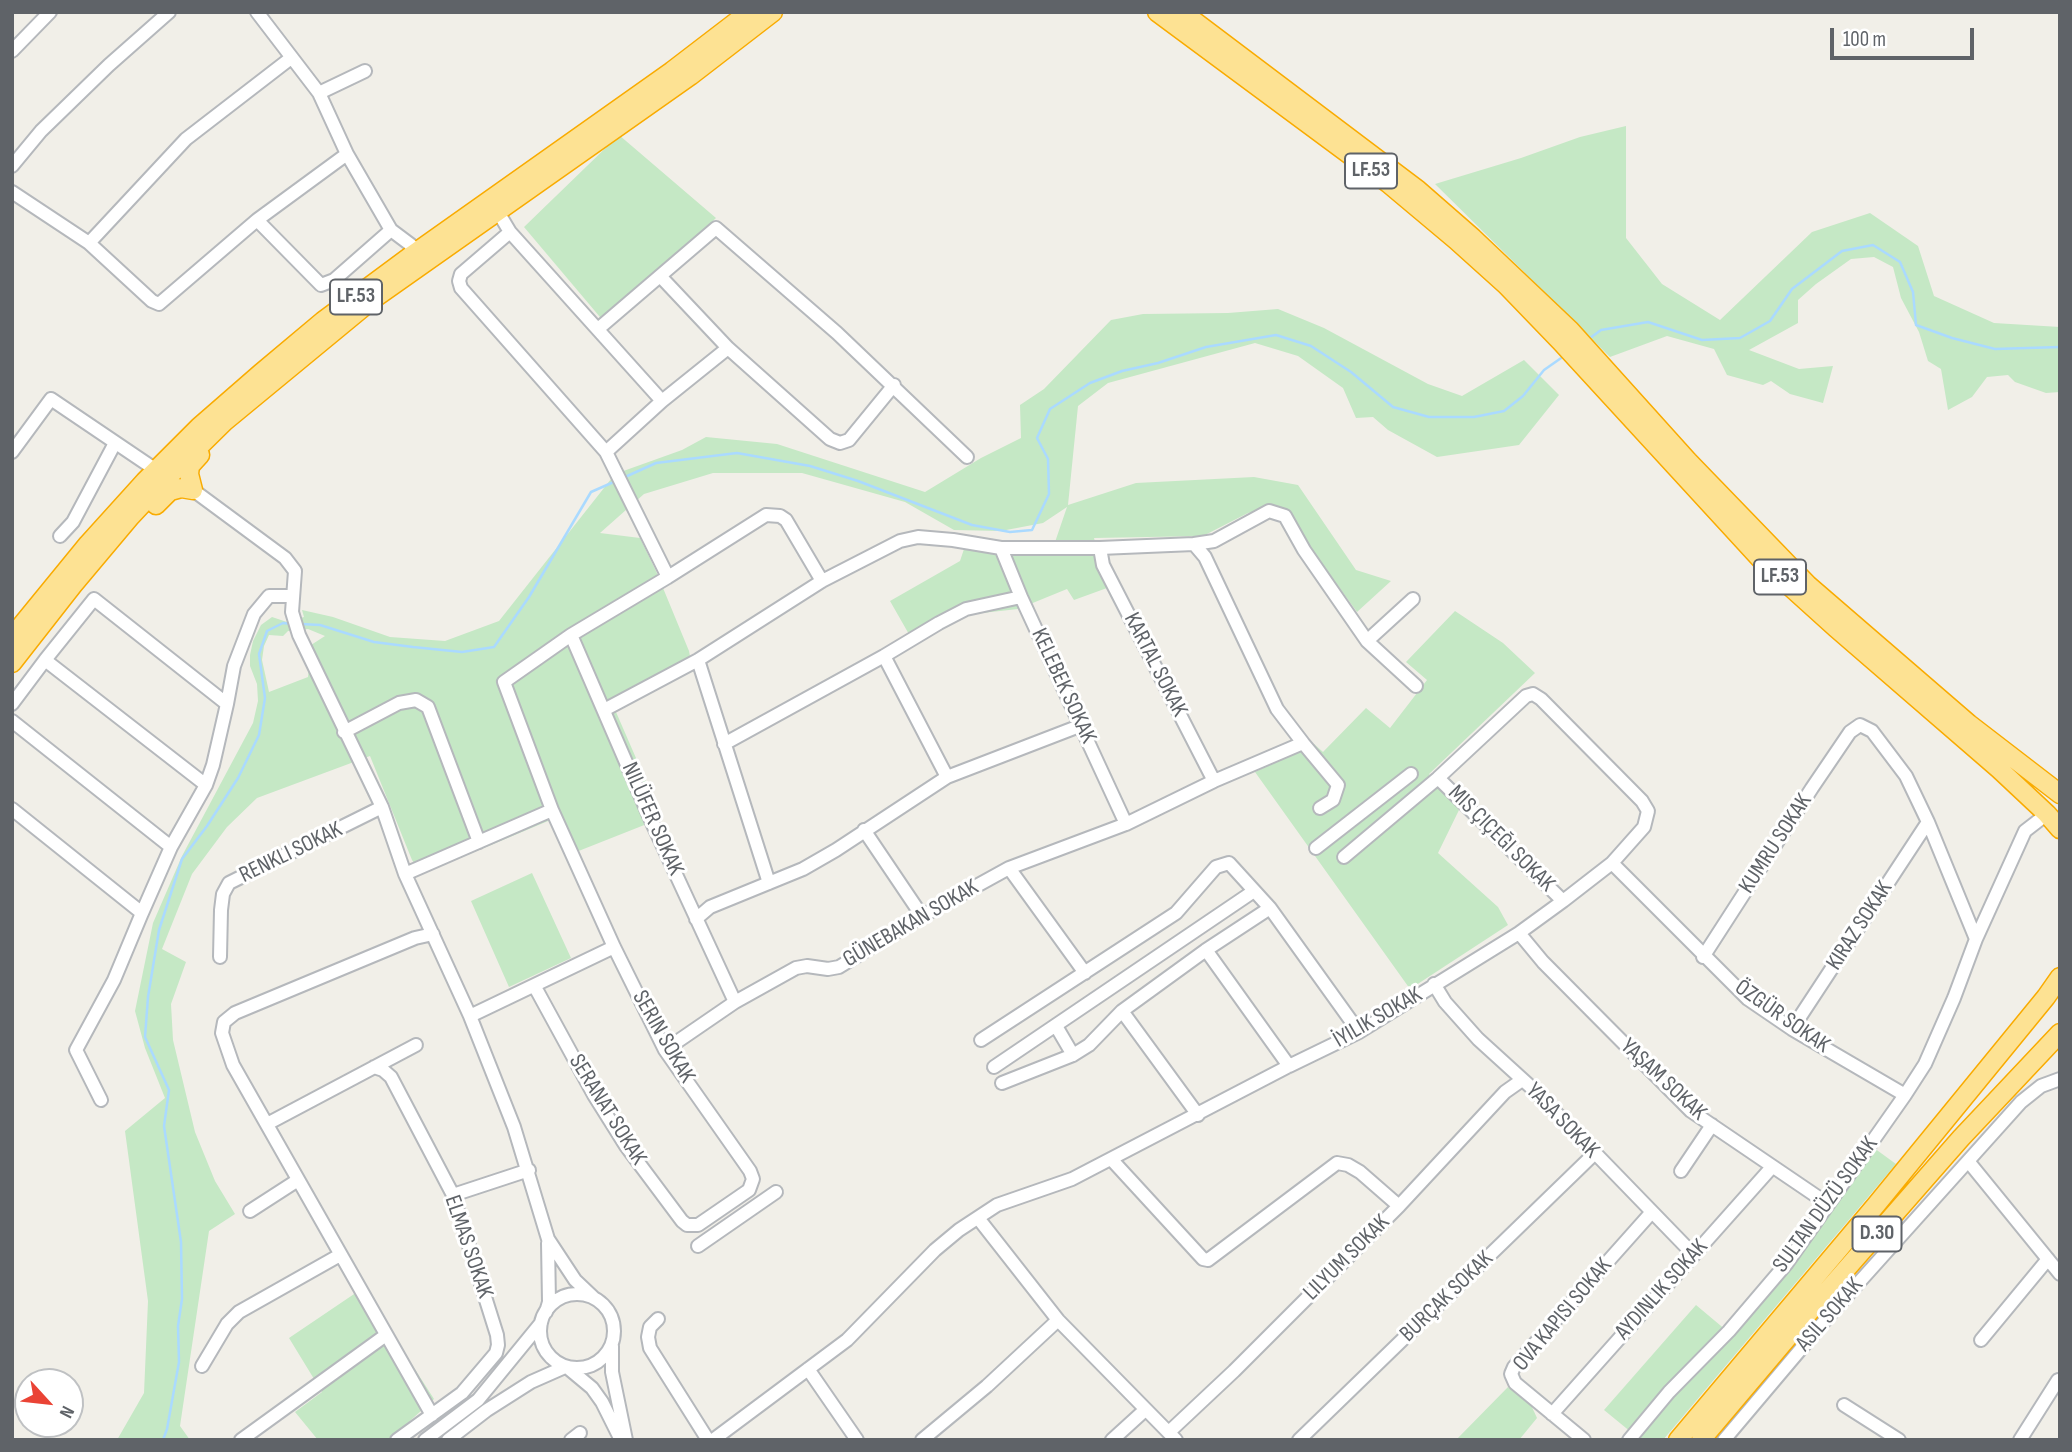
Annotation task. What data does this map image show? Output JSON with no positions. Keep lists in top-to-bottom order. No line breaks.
{"streets":{"highway":["LF.53","D.30"],"street":["KARTAL SOKAK","KELEBEK SOKAK","NILÜFER SOKAK","MIS ÇIÇEĞI SOKAK","KUMRU SOKAK","RENKLI SOKAK","GÜNEBAKAN SOKAK","KIRAZ SOKAK","ÖZGÜR SOKAK","İYILIK SOKAK","SERIN SOKAK","YAŞAM SOKAK","SERANAT SOKAK","YASA SOKAK","SULTAN DÜZÜ SOKAK","ELMAS SOKAK","LILYUM SOKAK","BURÇAK SOKAK","ASIL SOKAK"]},"crossings":[["LF.53","SULTAN DÜZÜ SOKAK"],["KARTAL SOKAK","GÜNEBAKAN SOKAK"],["KELEBEK SOKAK","GÜNEBAKAN SOKAK"],["NILÜFER SOKAK","GÜNEBAKAN SOKAK"],["NILÜFER SOKAK","SERIN SOKAK"],["MIS ÇIÇEĞI SOKAK","İYILIK SOKAK"],["KUMRU SOKAK","KIRAZ SOKAK"],["KUMRU SOKAK","ÖZGÜR SOKAK"],["GÜNEBAKAN SOKAK","SERIN SOKAK"],["KIRAZ SOKAK","ÖZGÜR SOKAK"],["ÖZGÜR SOKAK","İYILIK SOKAK"],["ÖZGÜR SOKAK","SULTAN DÜZÜ SOKAK"],["İYILIK SOKAK","YAŞAM SOKAK"],["İYILIK SOKAK","YASA SOKAK"],["SERIN SOKAK","SERANAT SOKAK"],["YAŞAM SOKAK","SULTAN DÜZÜ SOKAK"],["YASA SOKAK","LILYUM SOKAK"],["YASA SOKAK","BURÇAK SOKAK"]],"scale_bar":"100 m","north":"bottom right"}
